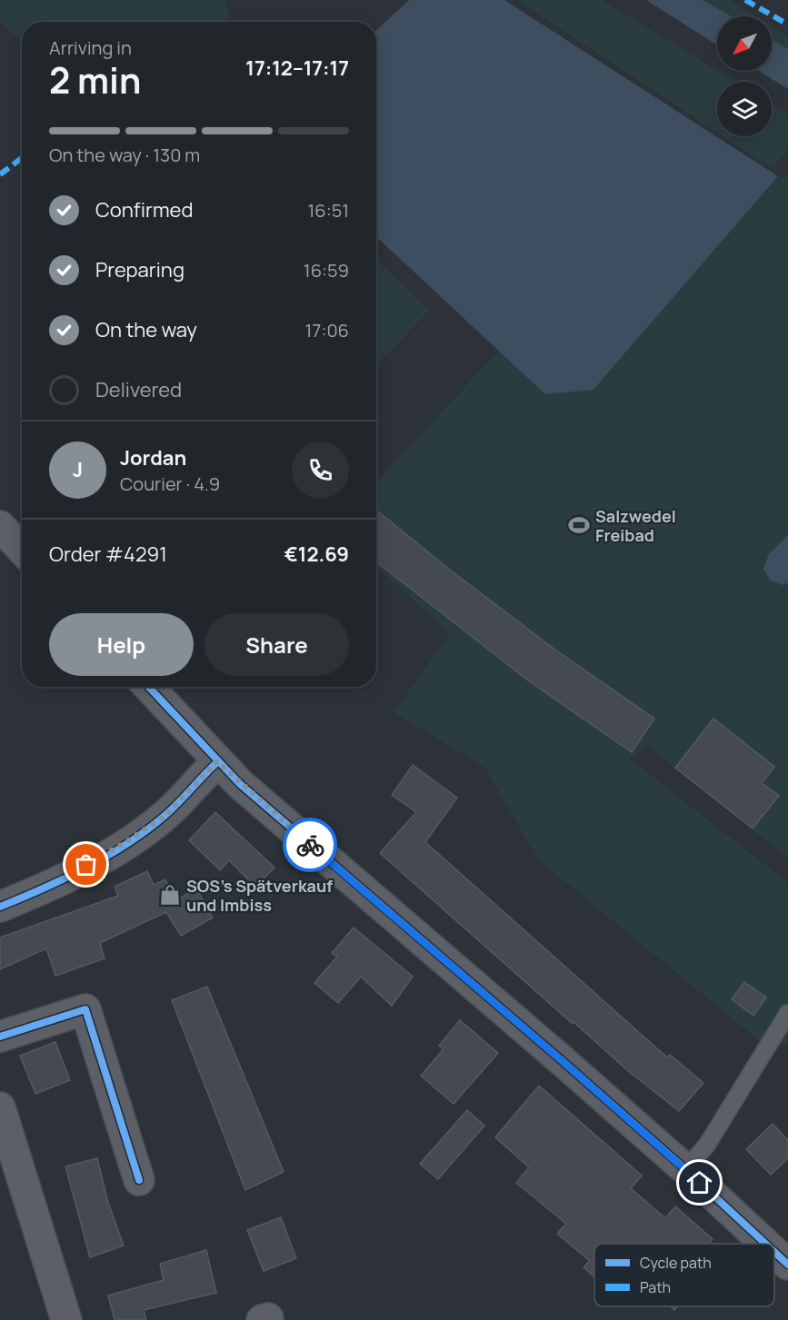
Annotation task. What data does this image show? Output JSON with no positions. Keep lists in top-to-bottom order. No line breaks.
{"places":{"sports":["Salzwedel Freibad"],"shop":["SOS's Spätverkauf und Imbiss"]},"legend":["Cycle path","Path"],"north":"bottom left","page":{"heading":["2 min","Arriving in","17:12–17:17"],"panel":["Jordan","Courier · 4.9","Order #4291","€12.69"],"bar":"On the way · 130 m","list":[["Confirmed","16:51"],["Preparing","16:59"],["On the way","17:06"],"Delivered"],"round":"J","buttons":["Help","Share"]}}
